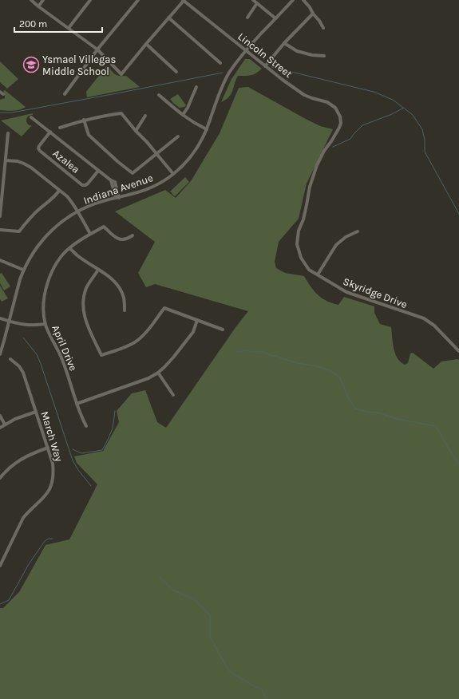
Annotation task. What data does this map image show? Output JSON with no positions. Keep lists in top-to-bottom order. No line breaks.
{"streets":{"street":["Lincoln Street","Azalea","Indiana Avenue","Skyridge Drive","April Drive","March Way"]},"crossings":[["Lincoln Street","Indiana Avenue"],["Lincoln Street","Skyridge Drive"],["Azalea","Indiana Avenue"]],"places":{"school or university":["Ysmael Villegas Middle School"]},"scale_bar":"200 m"}
